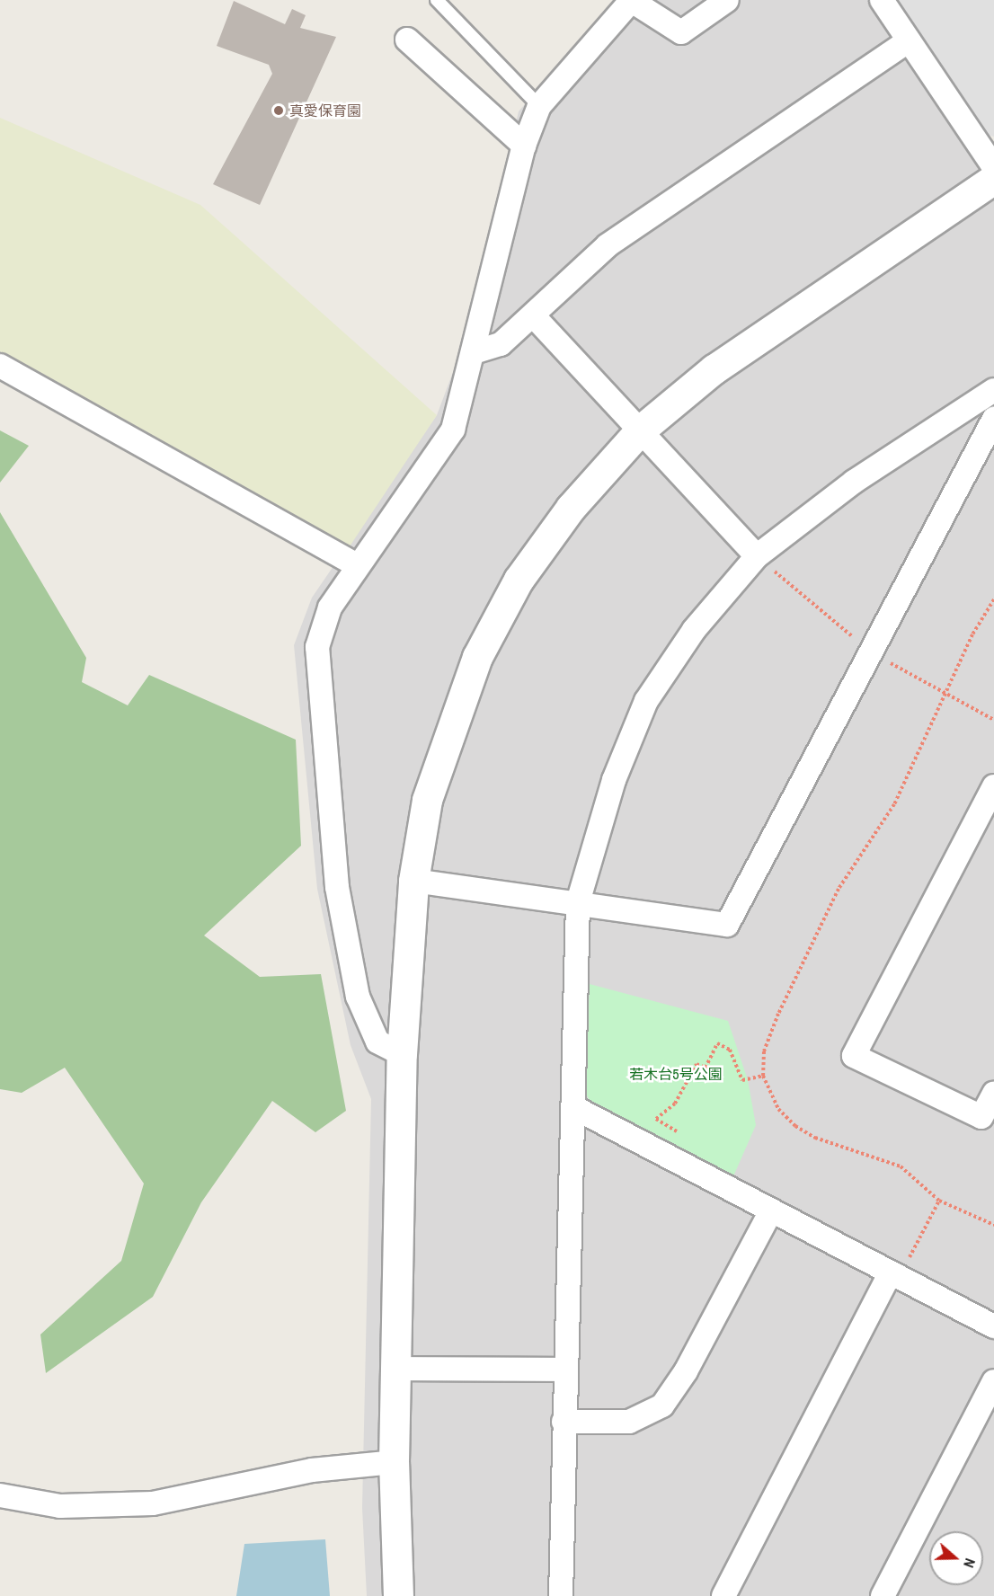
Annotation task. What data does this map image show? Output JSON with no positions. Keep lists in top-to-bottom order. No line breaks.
{"parks":["若木台5号公園"],"places":["真愛保育園"],"north":"right"}
